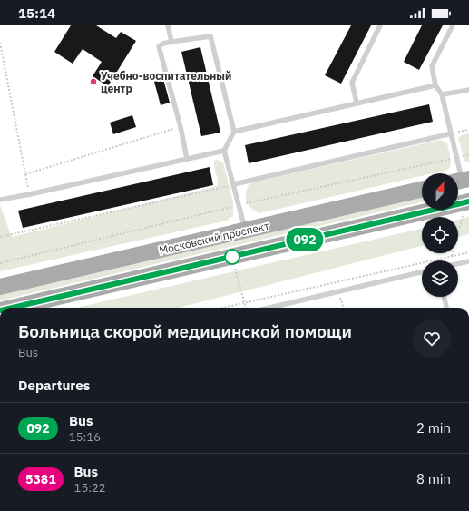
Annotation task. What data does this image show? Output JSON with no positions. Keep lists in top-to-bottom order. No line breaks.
{"streets":{"main road":["Московский проспект"]},"places":["Учебно-воспитательный центр"],"lines":["bus line 092"],"north":"top","page":{"status":"15:14","on_map":"092","heading":[["Больница скорой медицинской помощи","Bus"],"Departures"],"list":[{"mark":"092","name":"Bus","note":"15:16","value":"2 min"},{"mark":"5381","name":"Bus","note":"15:22","value":"8 min"}]}}
